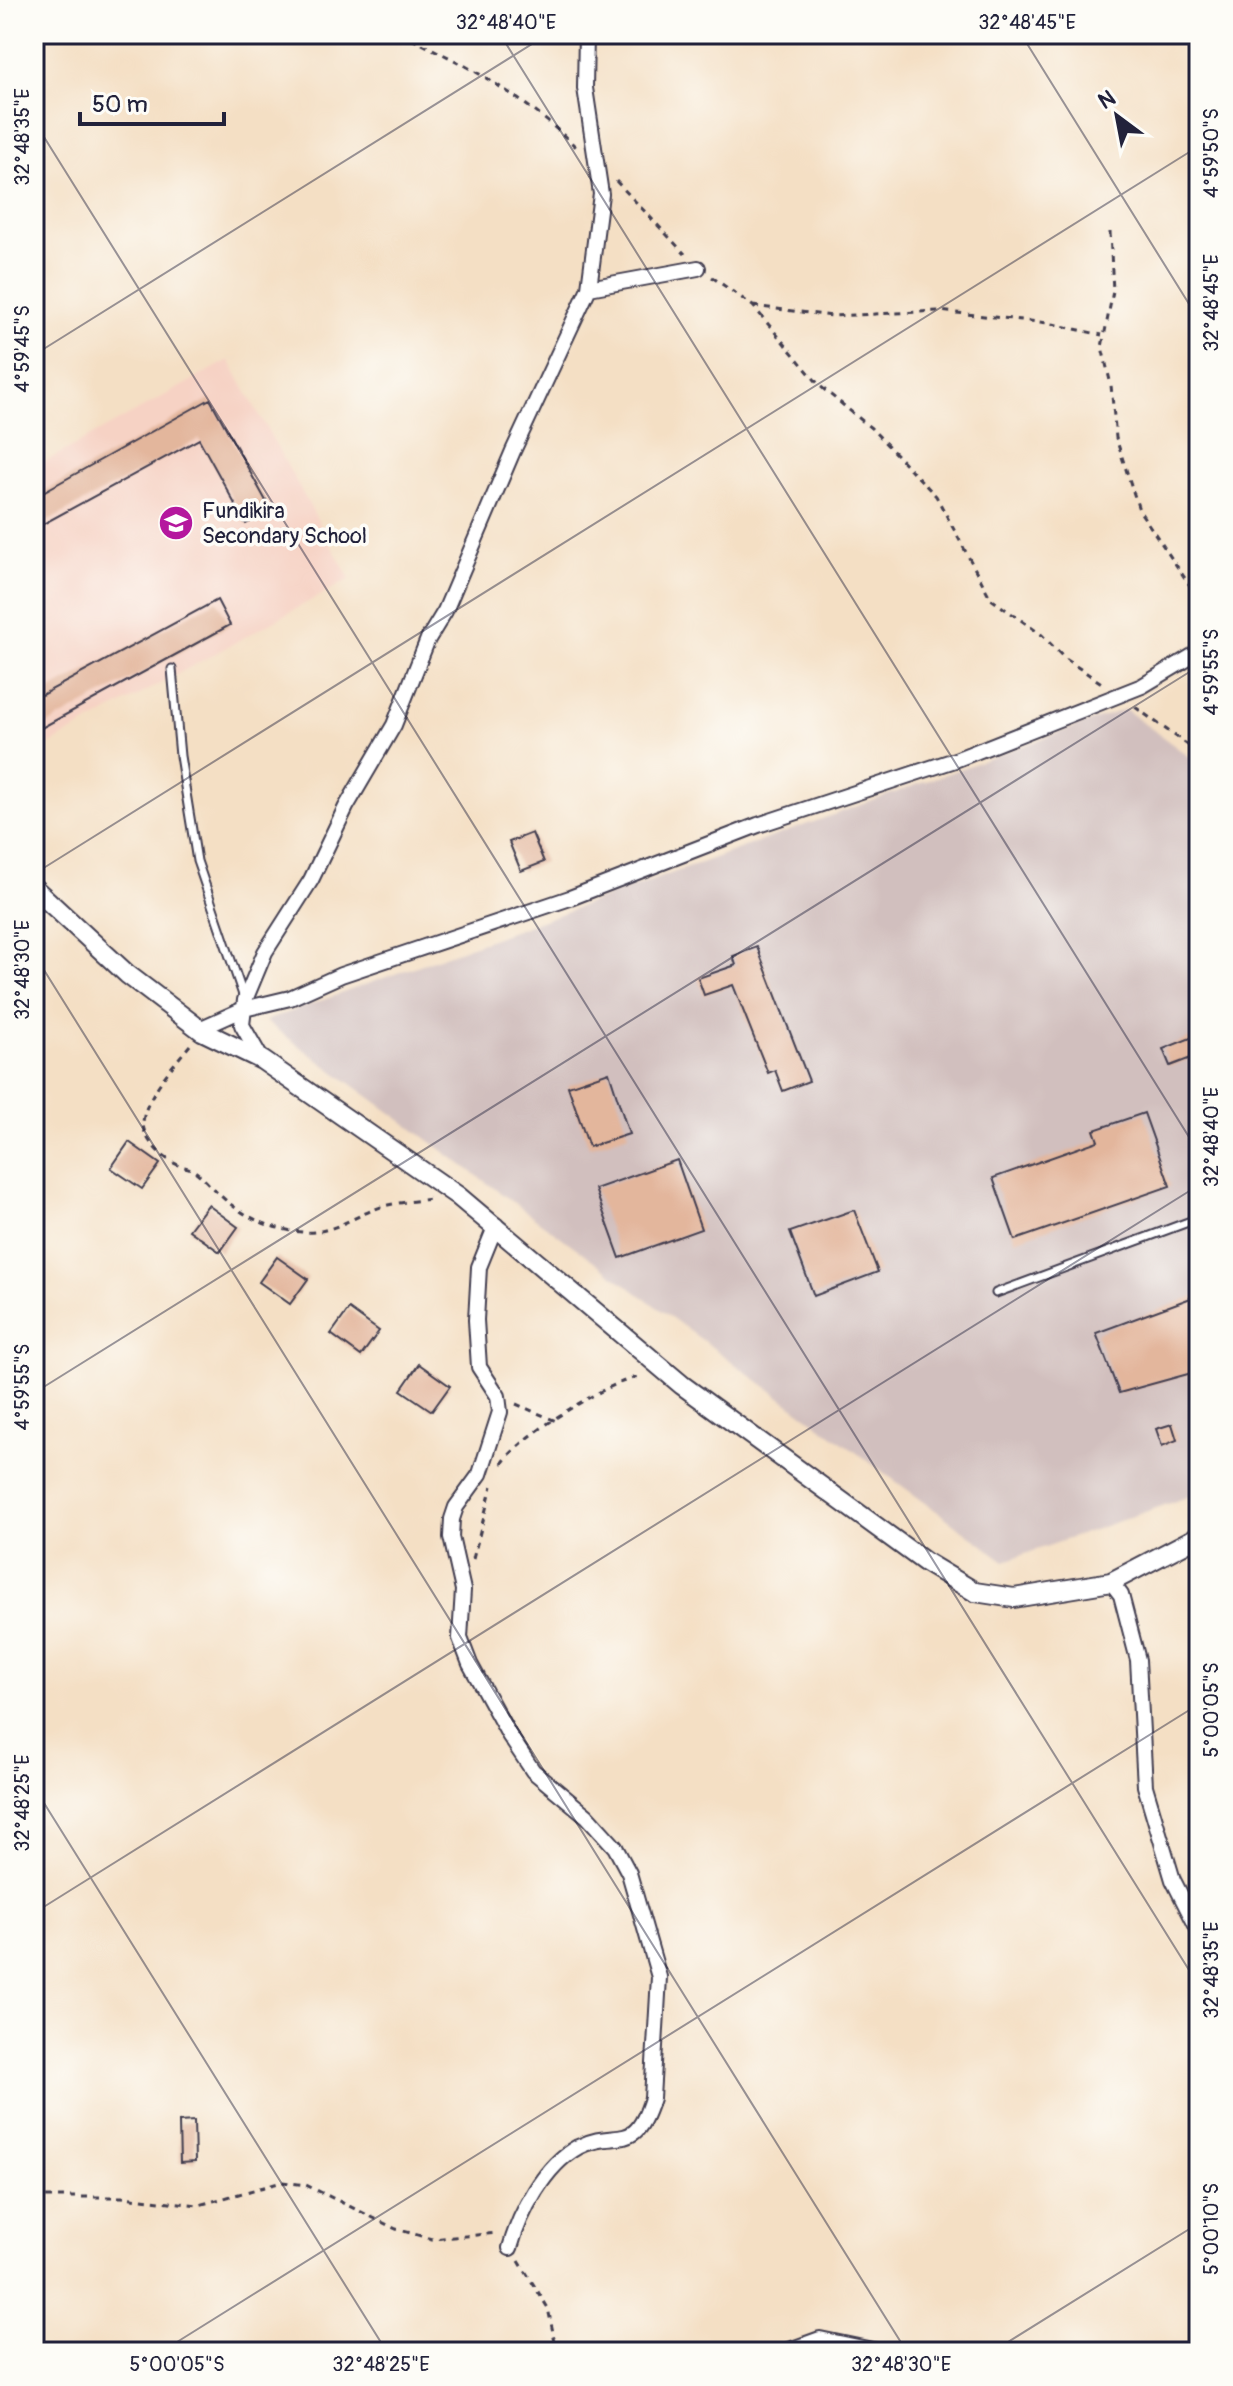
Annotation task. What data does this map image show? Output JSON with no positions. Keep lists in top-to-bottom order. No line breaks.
{"places":{"school or university":["Fundikira Secondary School"]},"scale_bar":"50 m","north":"top left","coordinates":["32°48'40\"E","32°48'45\"E","32°48'35\"E","4°59'50\"S","4°59'45\"S","4°59'55\"S","32°48'30\"E","5°00'05\"S","32°48'25\"E","5°00'10\"S"]}
